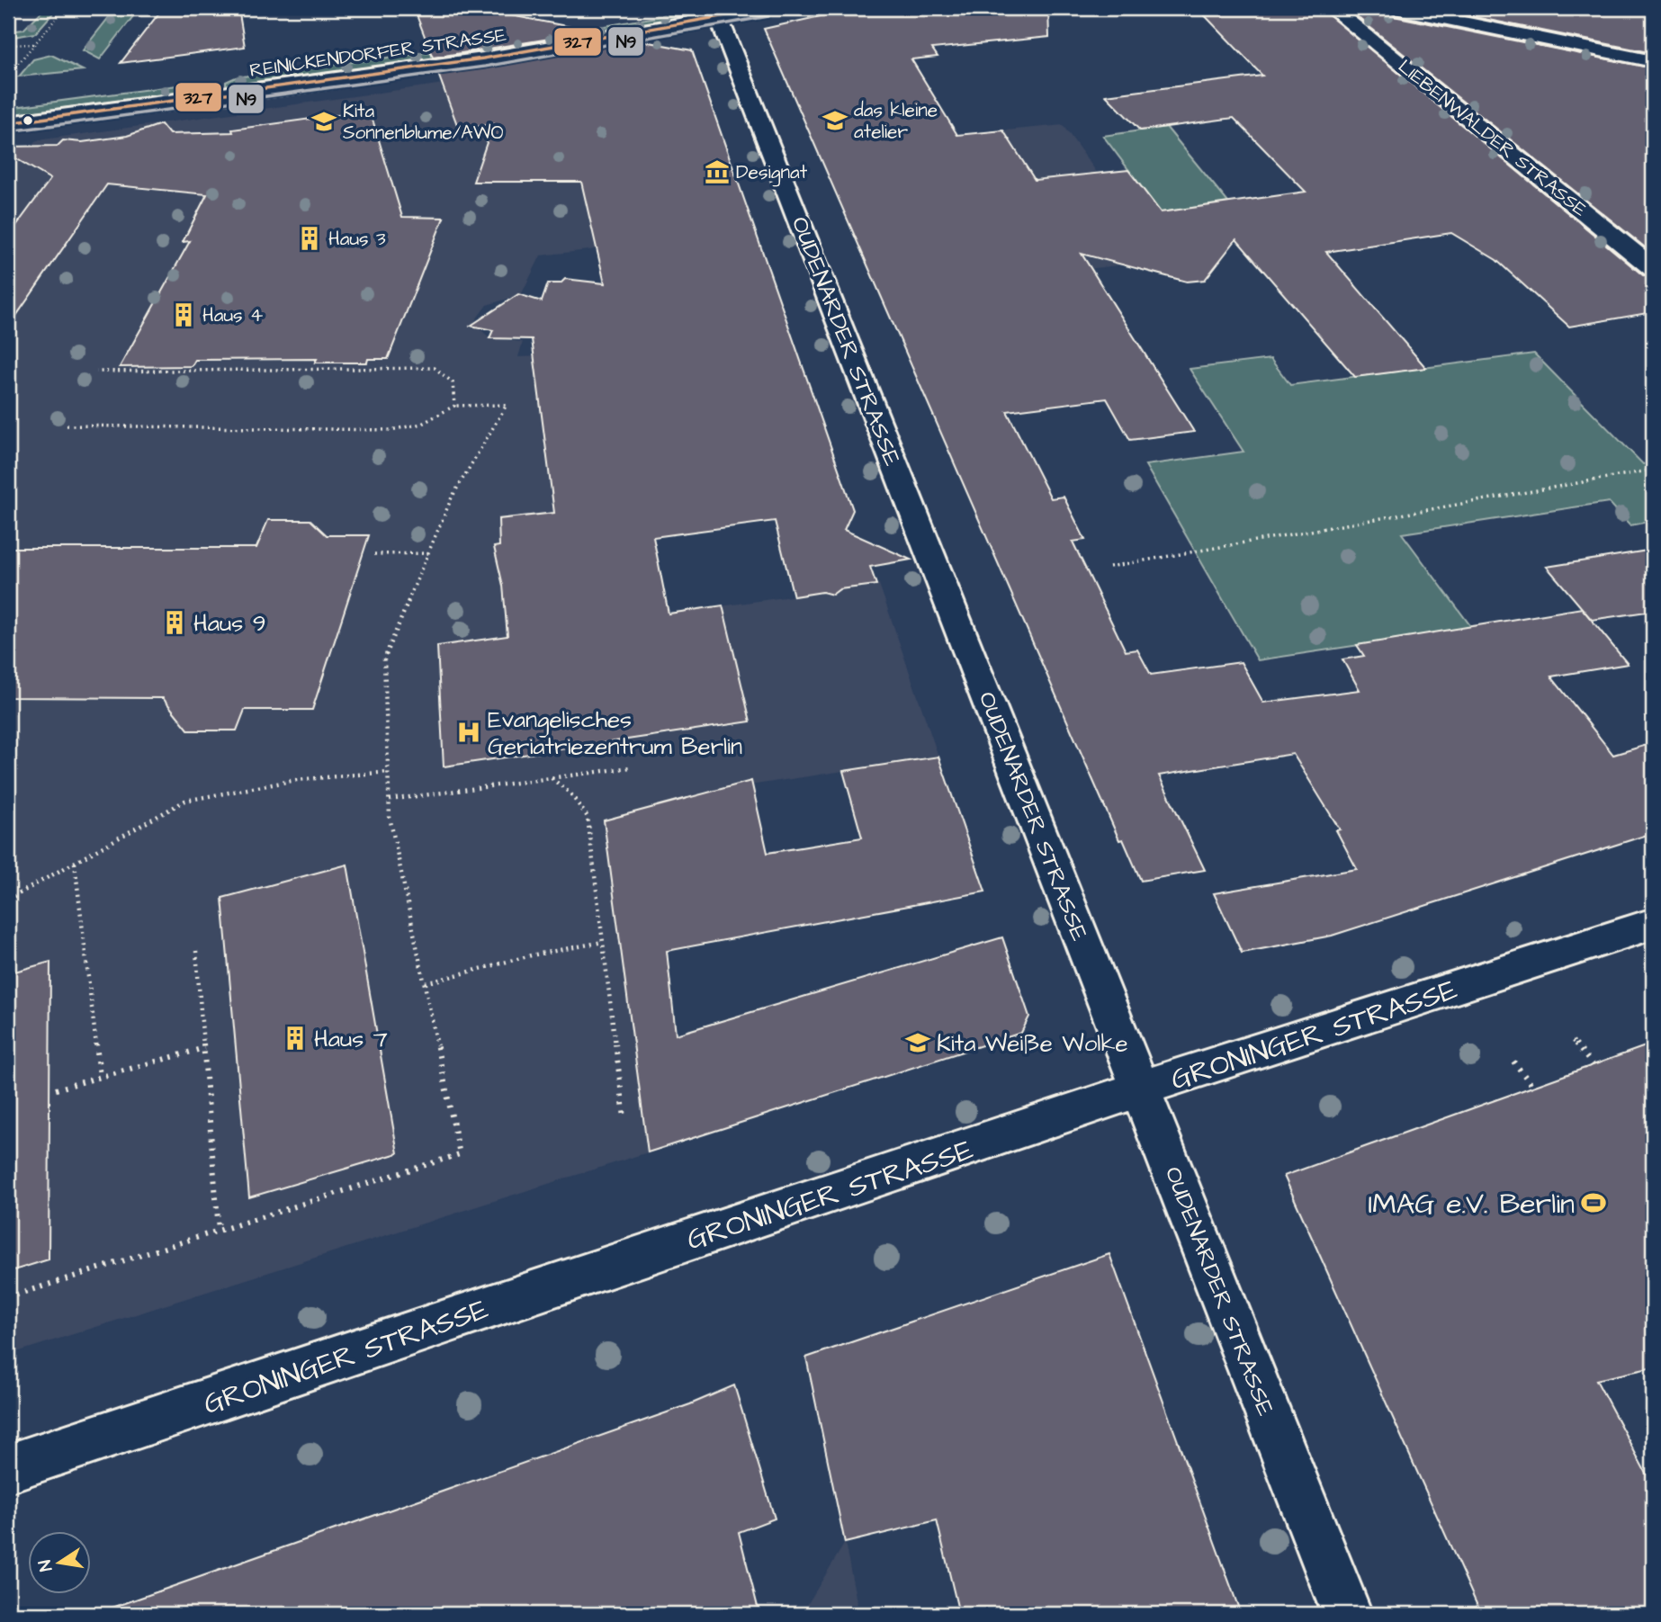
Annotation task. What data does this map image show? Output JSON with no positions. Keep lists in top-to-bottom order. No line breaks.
{"streets":{"street":["REINICKENDORFER STRASSE","LIEBENWALDER STRASSE","OUDENARDER STRASSE","GRONINGER STRASSE"]},"crossings":[["REINICKENDORFER STRASSE","OUDENARDER STRASSE"],["OUDENARDER STRASSE","GRONINGER STRASSE"]],"places":{"school or university":["das kleine atelier","Kita Sonnenblume/AWO","Kita Weiße Wolke"],"museum":["Designat"],"building":["Haus 3","Haus 4","Haus 9","Haus 7"],"hospital":["Evangelisches Geriatriezentrum Berlin"],"sports":["IMAG e.V. Berlin"]},"lines":["transit line 327","transit line N9"],"north":"left"}
